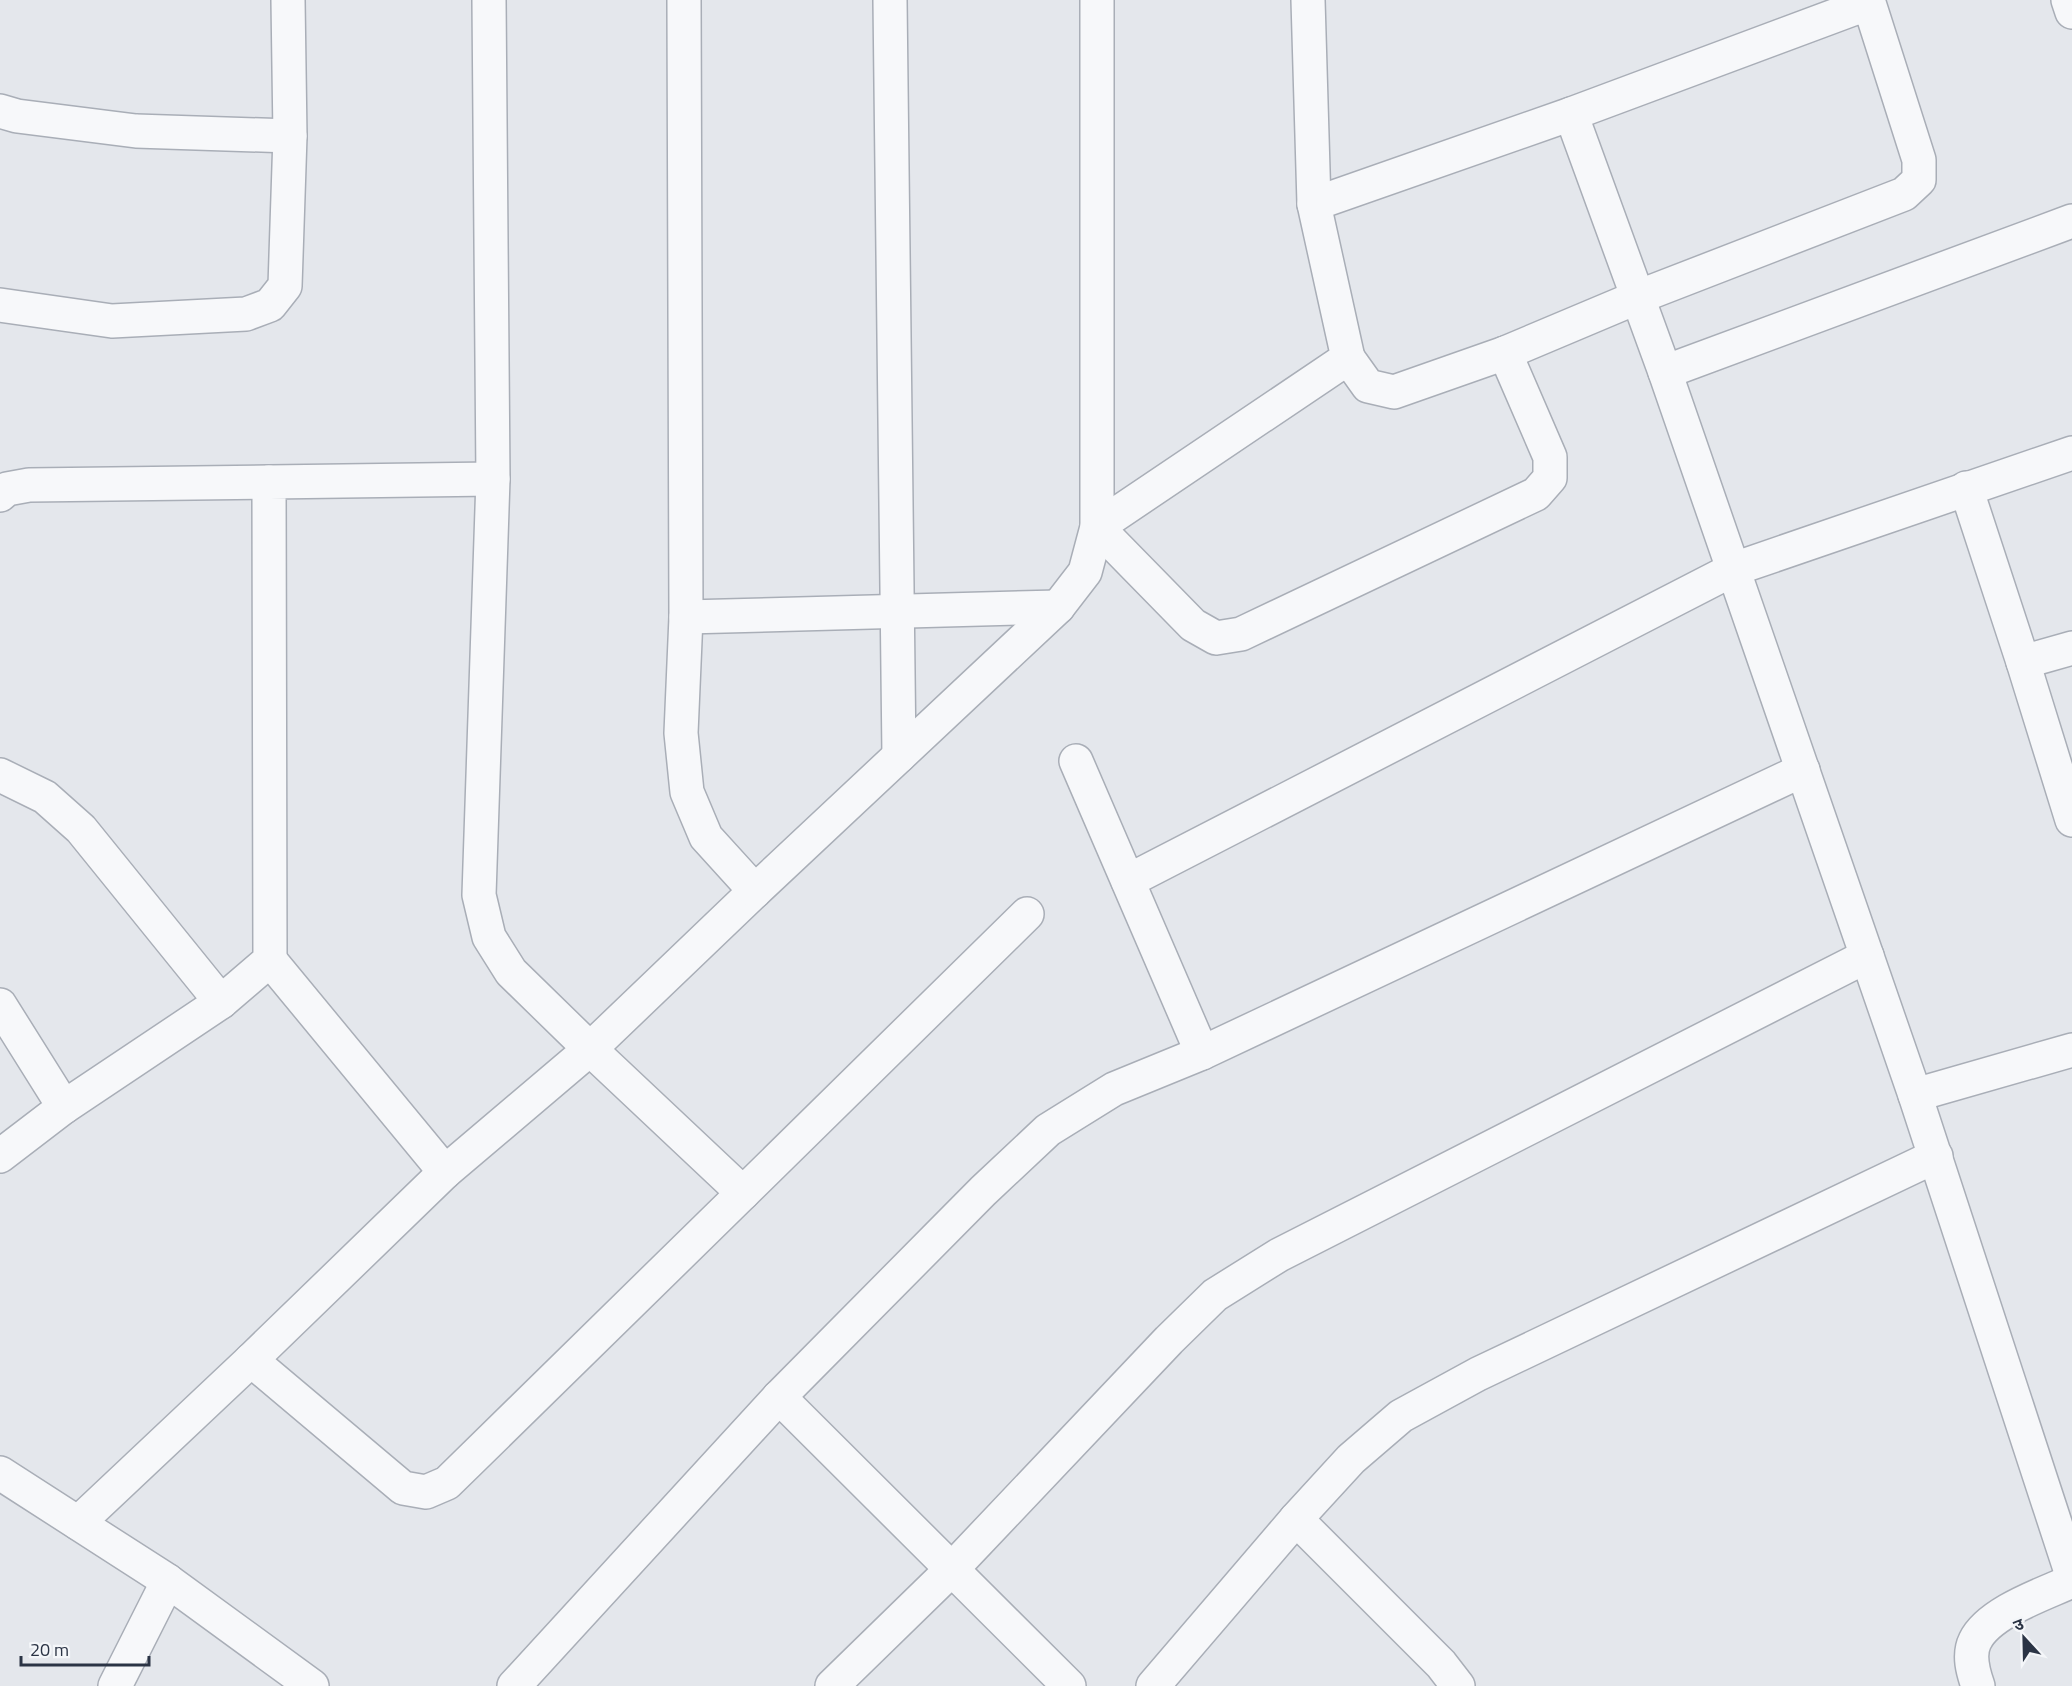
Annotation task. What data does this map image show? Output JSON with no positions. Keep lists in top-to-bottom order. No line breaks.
{"scale_bar":"20 m","north":"top"}
